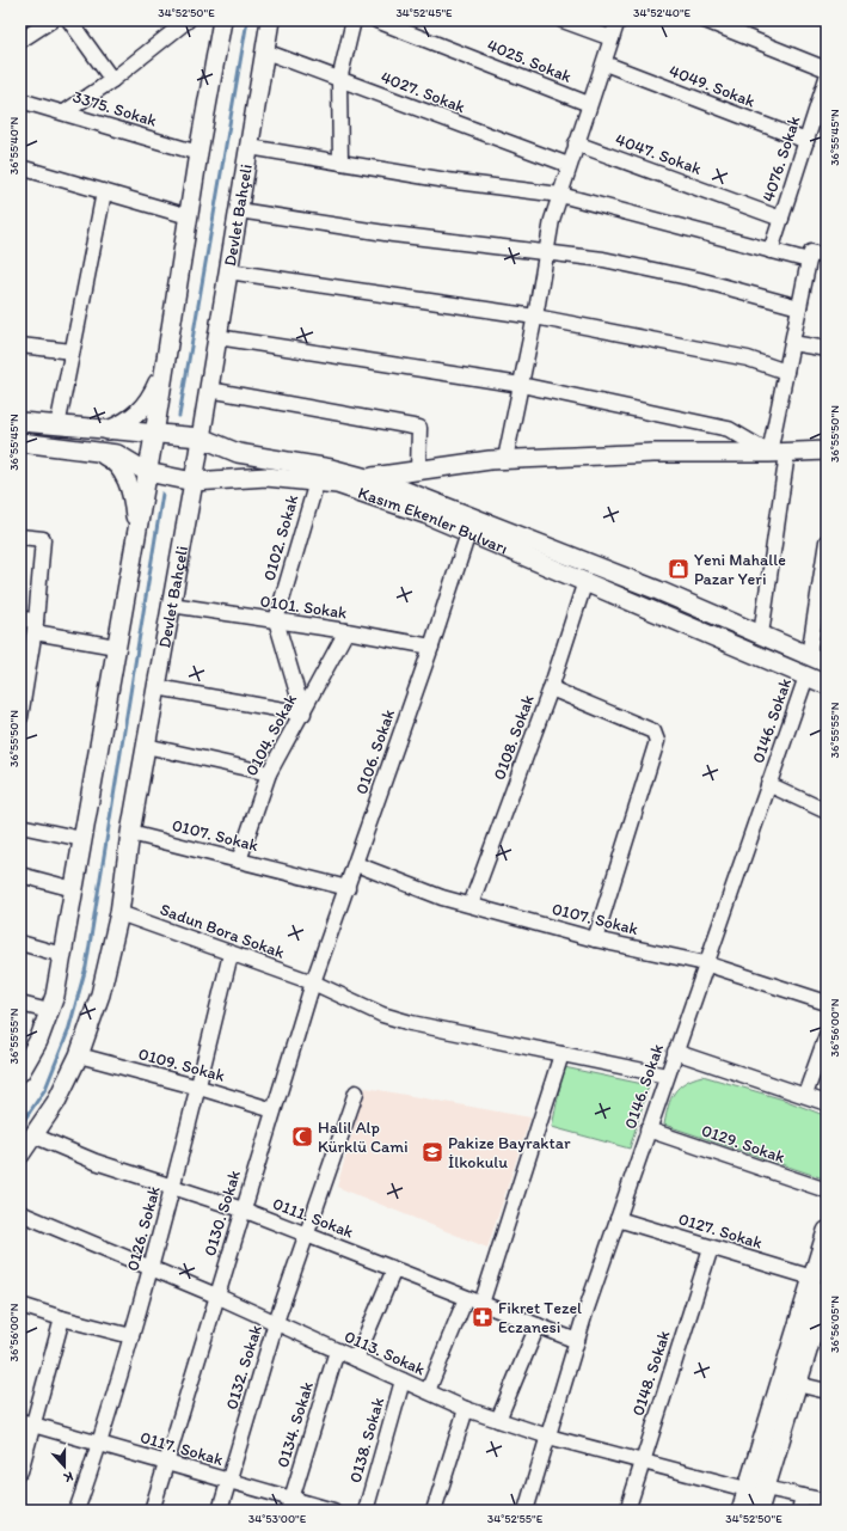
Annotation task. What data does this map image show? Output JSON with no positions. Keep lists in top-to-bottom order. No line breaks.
{"streets":{"street":["4025. Sokak","4049. Sokak","4027. Sokak","3375. Sokak","4047. Sokak","4076. Sokak","Devlet Bahçeli","Kasım Ekenler Bulvarı","0102. Sokak","0101. Sokak","0146. Sokak","0104. Sokak","0108. Sokak","0106. Sokak","0107. Sokak","Sadun Bora Sokak","0109. Sokak","0129. Sokak","0130. Sokak","0111. Sokak","0126. Sokak","0127. Sokak","0113. Sokak","0132. Sokak","0148. Sokak","0134. Sokak","0138. Sokak","0117. Sokak"]},"crossings":[["4049. Sokak","4076. Sokak"],["4027. Sokak","Devlet Bahçeli"],["4047. Sokak","4076. Sokak"],["Devlet Bahçeli","Kasım Ekenler Bulvarı"],["Devlet Bahçeli","0101. Sokak"],["Devlet Bahçeli","0107. Sokak"],["Devlet Bahçeli","Sadun Bora Sokak"],["Devlet Bahçeli","0109. Sokak"],["Devlet Bahçeli","0111. Sokak"],["Kasım Ekenler Bulvarı","0102. Sokak"],["Kasım Ekenler Bulvarı","0146. Sokak"],["Kasım Ekenler Bulvarı","0108. Sokak"],["Kasım Ekenler Bulvarı","0106. Sokak"],["0102. Sokak","0101. Sokak"],["0101. Sokak","0104. Sokak"],["0101. Sokak","0106. Sokak"],["0146. Sokak","0107. Sokak"],["0146. Sokak","Sadun Bora Sokak"],["0146. Sokak","0129. Sokak"],["0146. Sokak","0111. Sokak"],["0146. Sokak","0127. Sokak"],["0146. Sokak","0113. Sokak"],["0104. Sokak","0107. Sokak"],["0108. Sokak","0107. Sokak"],["0106. Sokak","0107. Sokak"],["0106. Sokak","Sadun Bora Sokak"],["0106. Sokak","0130. Sokak"],["Sadun Bora Sokak","0130. Sokak"],["Sadun Bora Sokak","0126. Sokak"],["0109. Sokak","0130. Sokak"],["0109. Sokak","0126. Sokak"],["0130. Sokak","0111. Sokak"],["0130. Sokak","0113. Sokak"],["0130. Sokak","0117. Sokak"],["0111. Sokak","0126. Sokak"],["0111. Sokak","0132. Sokak"],["0126. Sokak","0113. Sokak"],["0126. Sokak","0117. Sokak"],["0127. Sokak","0148. Sokak"],["0113. Sokak","0132. Sokak"],["0113. Sokak","0148. Sokak"],["0113. Sokak","0134. Sokak"],["0113. Sokak","0138. Sokak"],["0132. Sokak","0117. Sokak"],["0134. Sokak","0117. Sokak"]],"places":{"shop":["Yeni Mahalle Pazar Yeri"],"mosque":["Halil Alp Kürklü Cami"],"school or university":["Pakize Bayraktar İlkokulu"],"pharmacy":["Fikret Tezel Eczanesi"]},"north":"bottom","coordinates":["34°52'50\"E","34°52'45\"E","34°52'40\"E","36°55'45\"N","36°55'40\"N","36°55'50\"N","36°55'55\"N","36°56'00\"N","36°56'05\"N","34°53'00\"E","34°52'55\"E"]}
